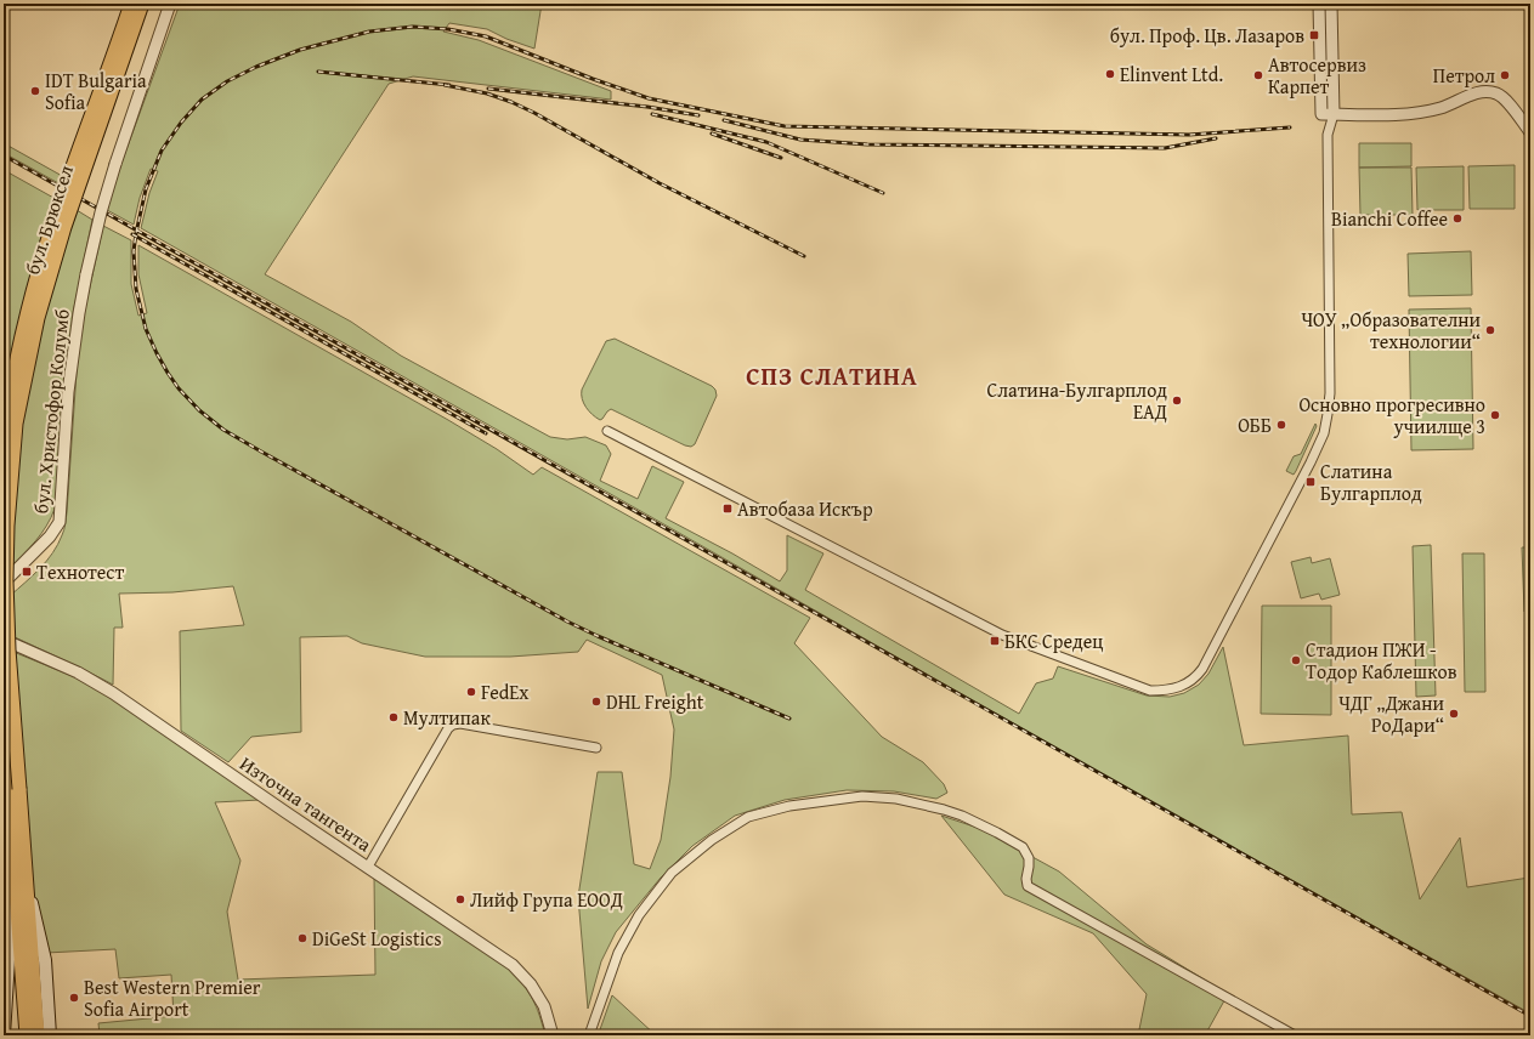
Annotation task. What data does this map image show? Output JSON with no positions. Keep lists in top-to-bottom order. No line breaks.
{"streets":{"main road":["бул. Брюксел"],"street":["бул. Христофор Колумб","Източна тангента"]},"districts":["СПЗ СЛАТИНА"],"places":{"transit":["бул. Проф. Цв. Лазаров","Слатина Булгарплод","Автобаза Искър","Технотест","БКС Средец"],"other":["Elinvent Ltd.","Автосервиз Карпет","Петрол","IDT Bulgaria Sofia","Bianchi Coffee","ЧОУ „Образователни технологии“","Слатина-Булгарплод ЕАД","Основно прогресивно учиилще 3","ОББ","Стадион ПЖИ - Тодор Каблешков","FedEx","DHL Freight","ЧДГ „Джани РоДари“","Мултипак","Лийф Група ЕООД","DiGeSt Logistics","Best Western Premier Sofia Airport"]}}
